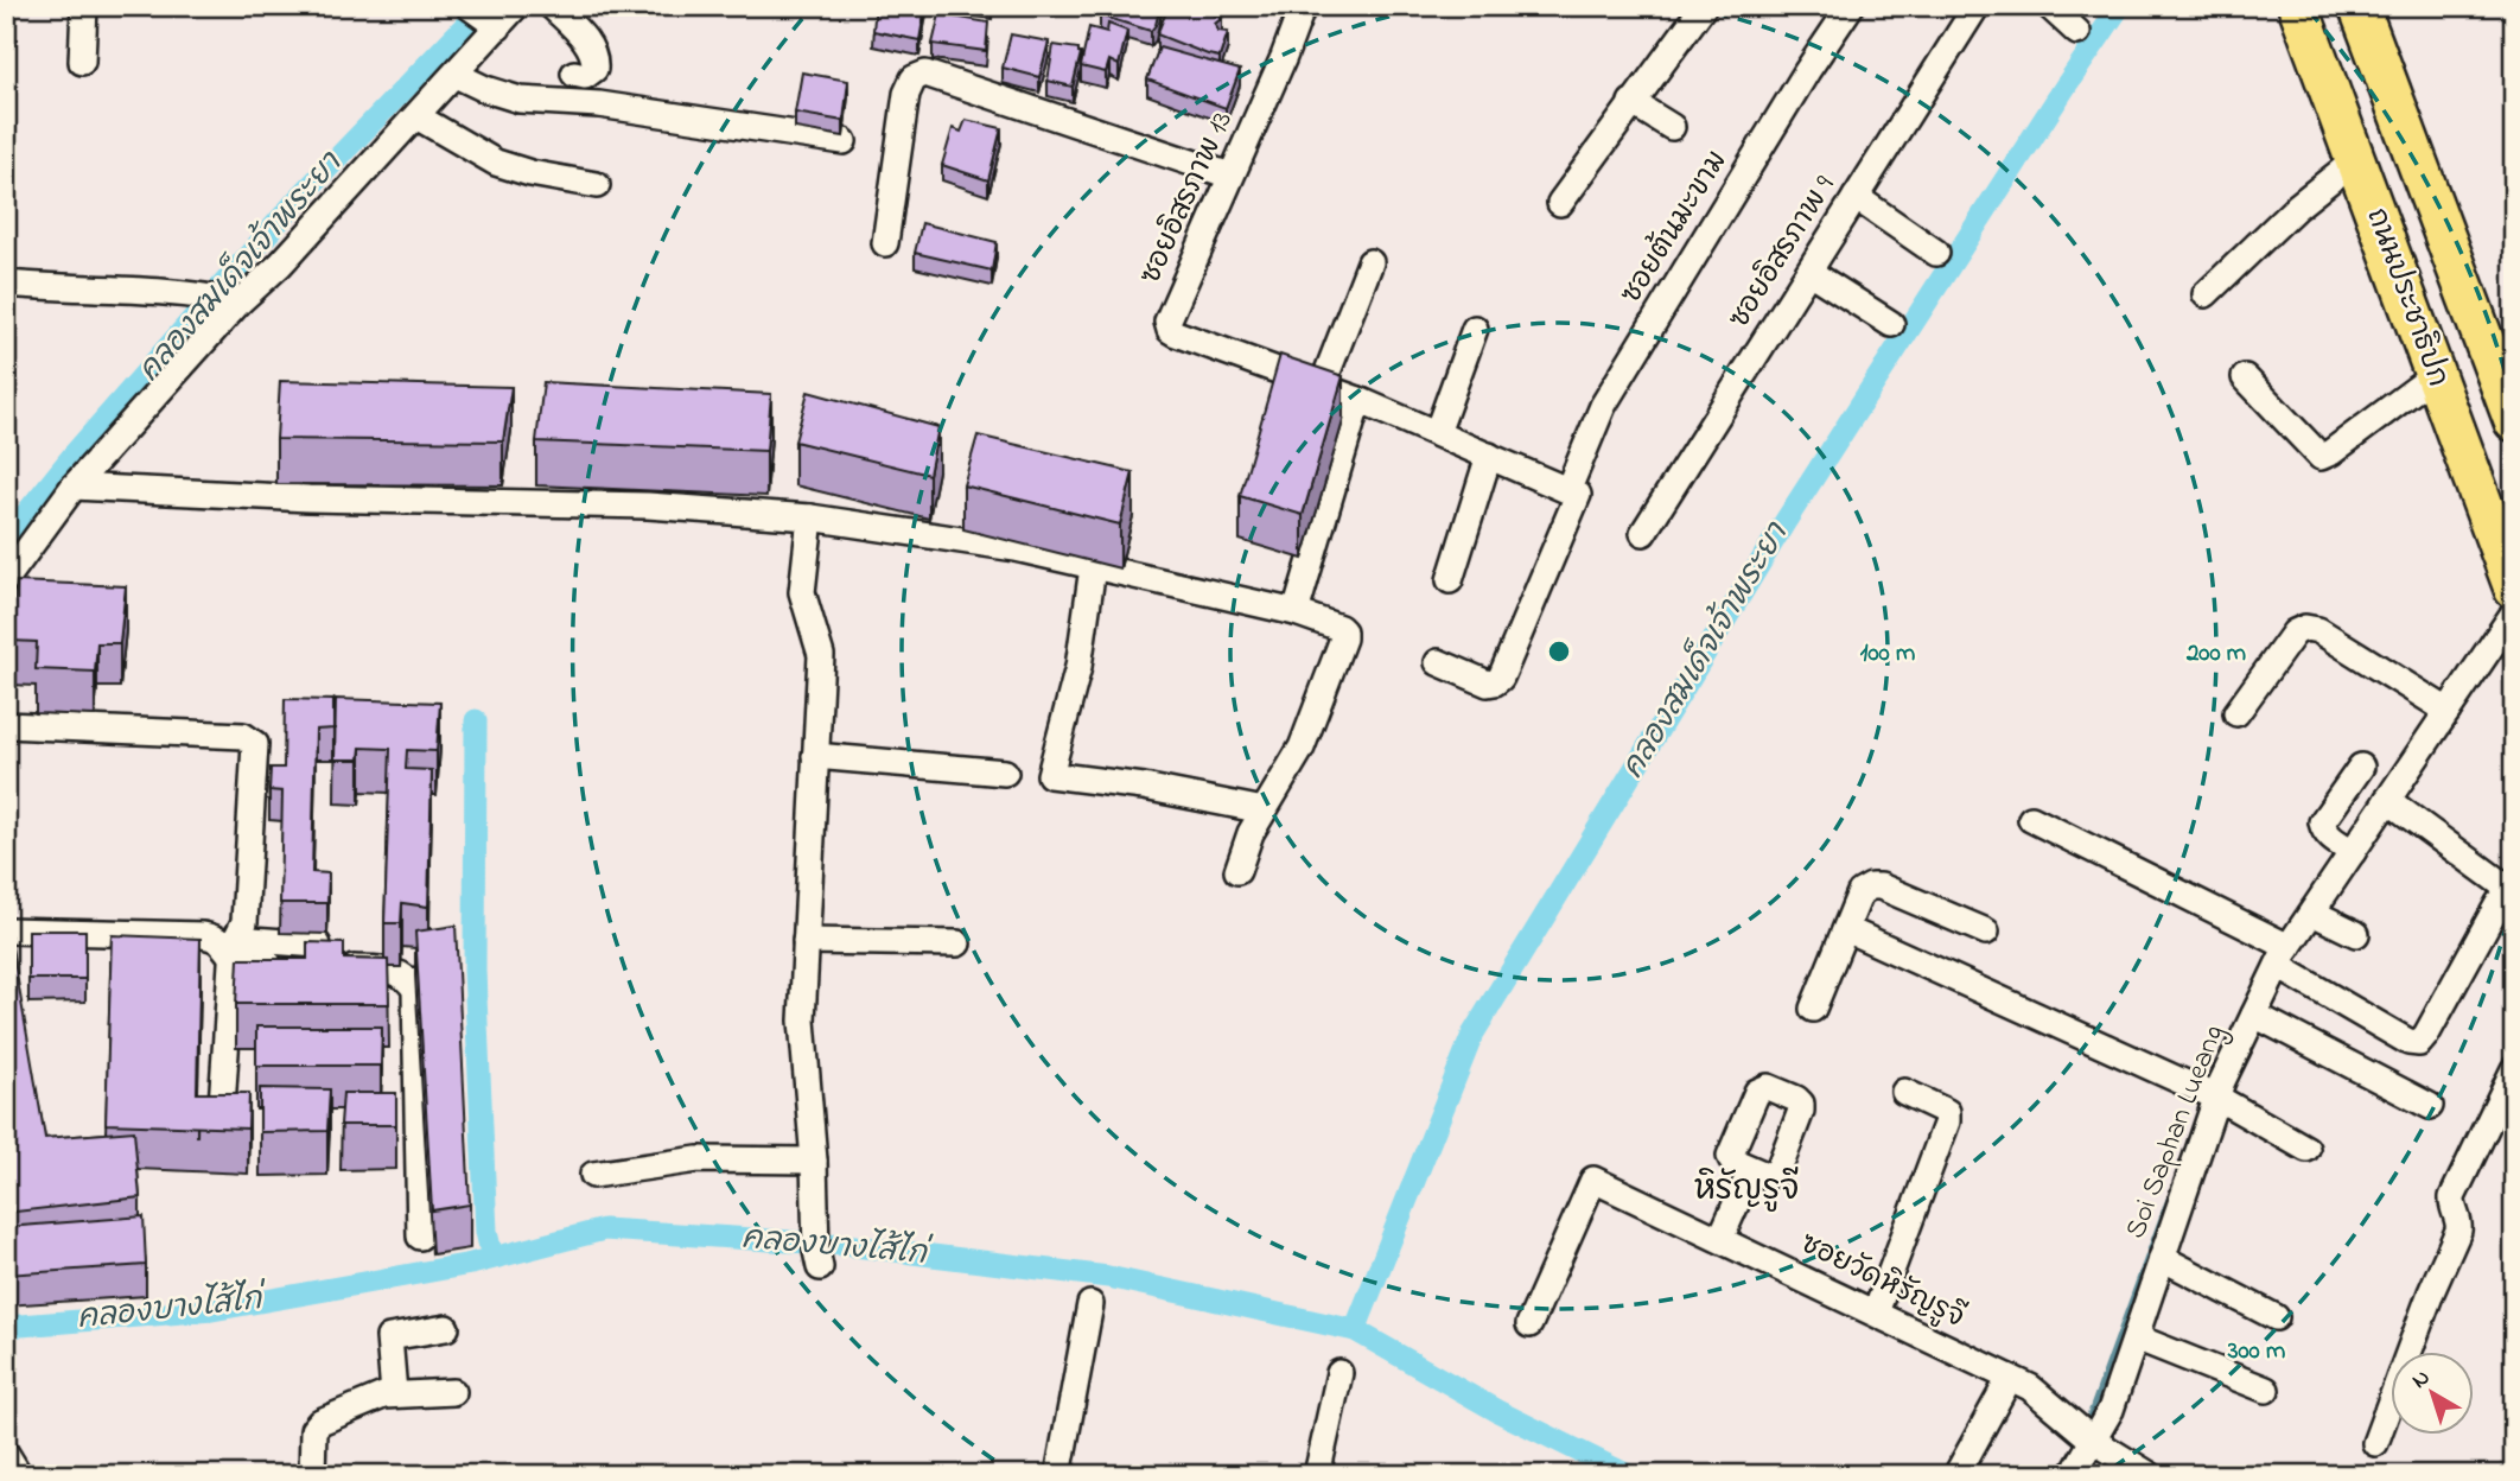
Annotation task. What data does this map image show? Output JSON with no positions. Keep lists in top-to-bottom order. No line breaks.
{"streets":{"main road":["ถนนประชาธิปก"],"street":["ซอยอิสรภาพ 13","ซอยต้นมะขาม","ซอยอิสรภาพ 9","Soi Saphan Lueang","ซอยวัดหิรัญรูจี"]},"crossings":[["ซอยอิสรภาพ 13","ซอยต้นมะขาม"],["Soi Saphan Lueang","ซอยวัดหิรัญรูจี"]],"districts":["หิรัญรูจี"],"water":["คลองสมเด็จเจ้าพระยา","คลองบางไส้ไก่"],"north":"top left","rings":["100 m","200 m","300 m"]}
